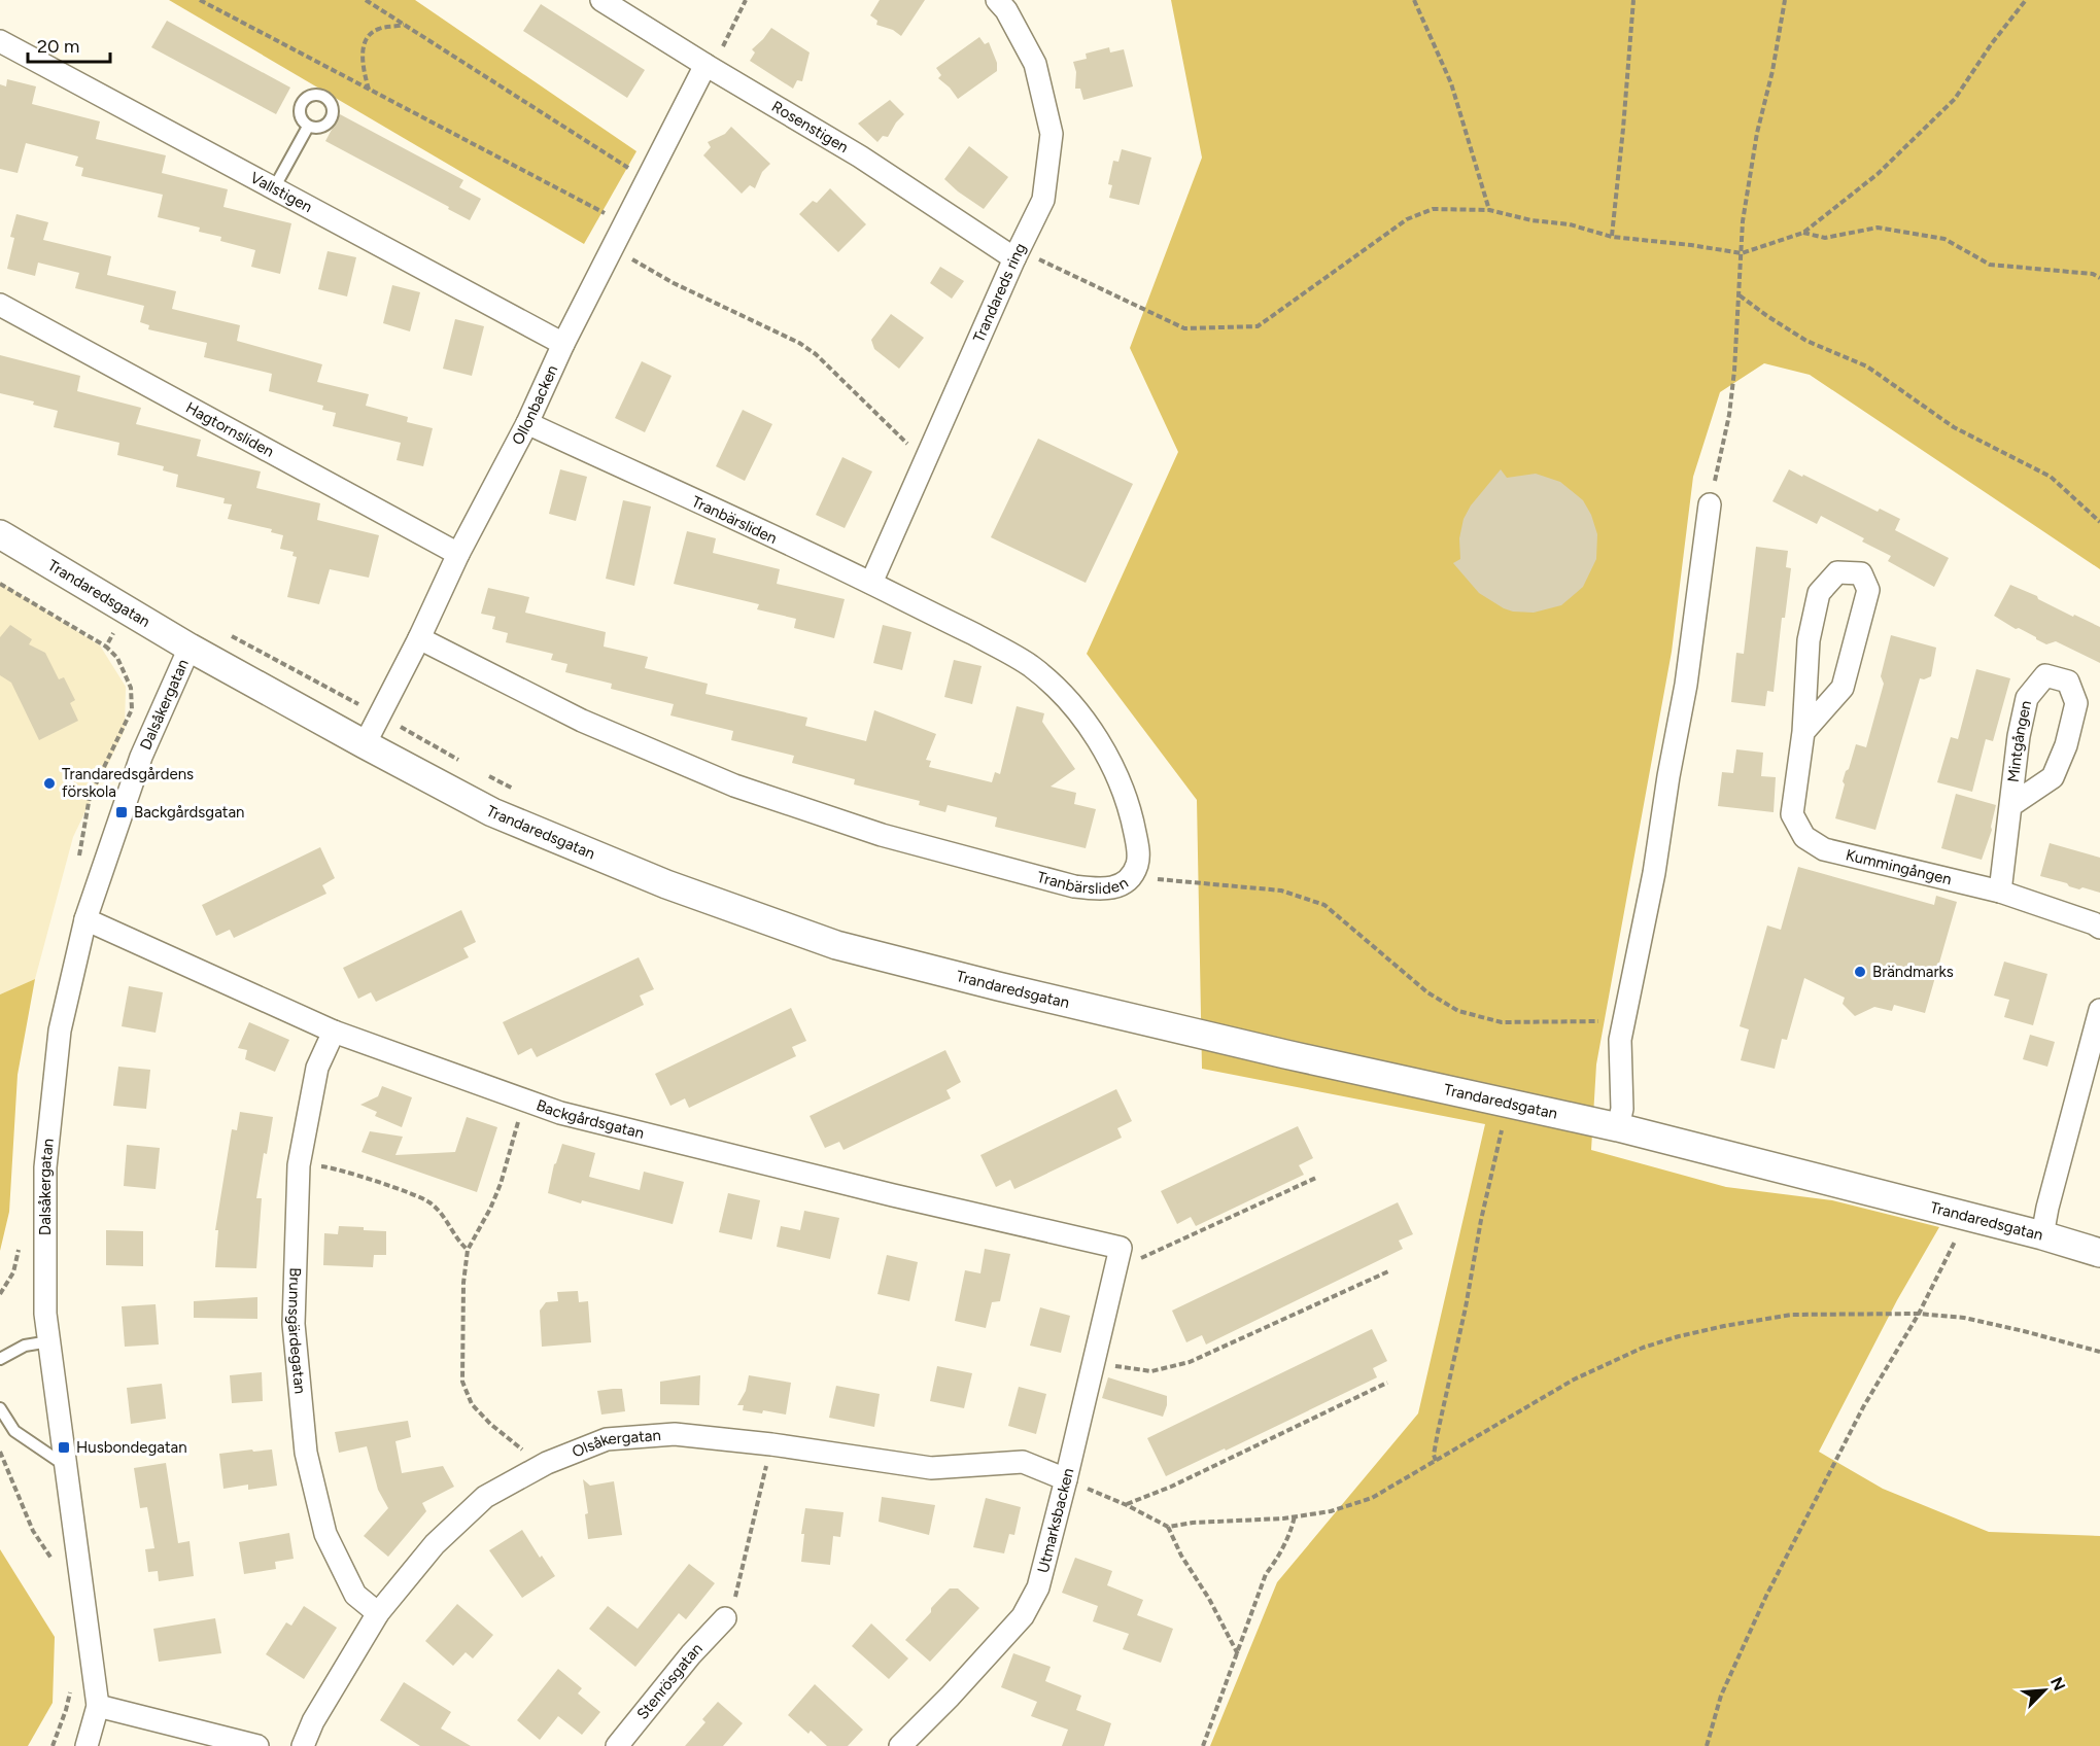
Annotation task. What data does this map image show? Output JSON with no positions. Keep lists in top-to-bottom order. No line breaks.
{"streets":{"street":["Rosenstigen","Vallstigen","Trandareds ring","Ollonbacken","Hagtornsliden","Tranbärsliden","Trandaredsgatan","Dalsåkergatan","Mintgången","Kummingången","Backgårdsgatan","Brunnsgärdegatan","Olsåkergatan","Utmarksbacken","Stenrösgatan"]},"crossings":[["Rosenstigen","Trandareds ring"],["Rosenstigen","Ollonbacken"],["Vallstigen","Ollonbacken"],["Trandareds ring","Tranbärsliden"],["Ollonbacken","Hagtornsliden"],["Ollonbacken","Tranbärsliden"],["Ollonbacken","Trandaredsgatan"],["Trandaredsgatan","Dalsåkergatan"],["Dalsåkergatan","Backgårdsgatan"],["Mintgången","Kummingången"],["Backgårdsgatan","Brunnsgärdegatan"],["Backgårdsgatan","Utmarksbacken"],["Brunnsgärdegatan","Olsåkergatan"],["Olsåkergatan","Utmarksbacken"]],"places":{"other":["Trandaredsgårdens förskola","Brändmarks"],"transit":["Backgårdsgatan","Husbondegatan"]},"scale_bar":"20 m","north":"top right"}
